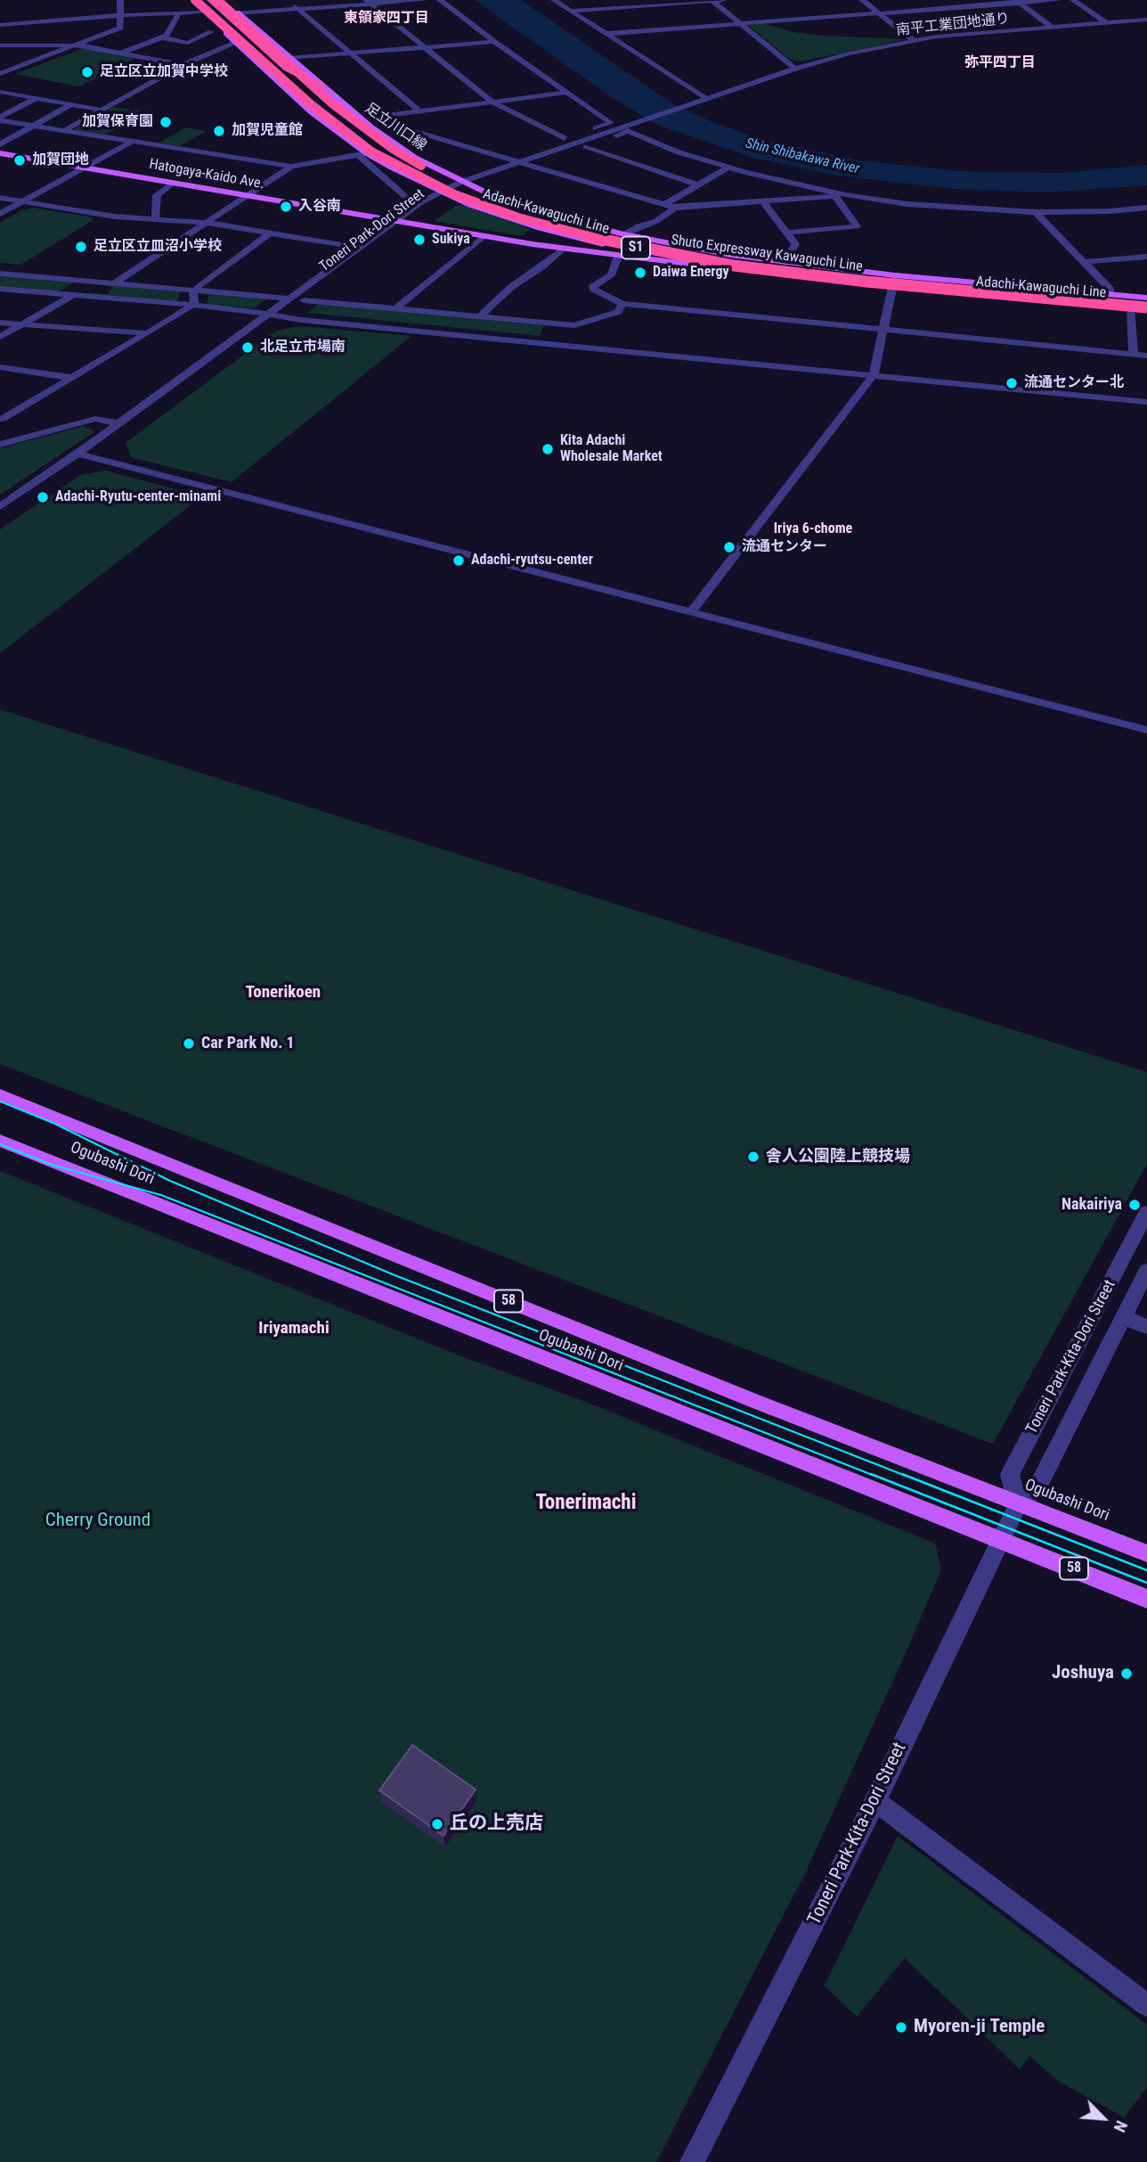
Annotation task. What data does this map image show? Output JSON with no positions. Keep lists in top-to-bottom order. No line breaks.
{"streets":{"highway":["S1","Shuto Expressway Kawaguchi Line"],"main road":["足立川口線","Hatogaya-Kaido Ave.","Adachi-Kawaguchi Line","Ogubashi Dori","58"],"street":["南平工業団地通り","Toneri Park-Dori Street","Toneri Park-Kita-Dori Street"]},"crossings":[["足立川口線","Adachi-Kawaguchi Line"],["Hatogaya-Kaido Ave.","Adachi-Kawaguchi Line"],["Hatogaya-Kaido Ave.","Toneri Park-Dori Street"],["Adachi-Kawaguchi Line","Toneri Park-Dori Street"],["Adachi-Kawaguchi Line","Shuto Expressway Kawaguchi Line"],["Ogubashi Dori","Toneri Park-Kita-Dori Street"]],"districts":["東領家四丁目","弥平四丁目","Iriya 6-chome","Tonerikoen","Iriyamachi","Tonerimachi"],"water":["Shin Shibakawa River"],"parks":["Cherry Ground"],"places":["足立区立加賀中学校","加賀保育園","加賀児童館","加賀団地","入谷南","Sukiya","足立区立皿沼小学校","Daiwa Energy","北足立市場南","流通センター北","Kita Adachi Wholesale Market","Adachi-Ryutu-center-minami","流通センター","Adachi-ryutsu-center","Car Park No. 1","舎人公園陸上競技場","Nakairiya","Joshuya","丘の上売店","Myoren-ji Temple"],"north":"bottom right"}
